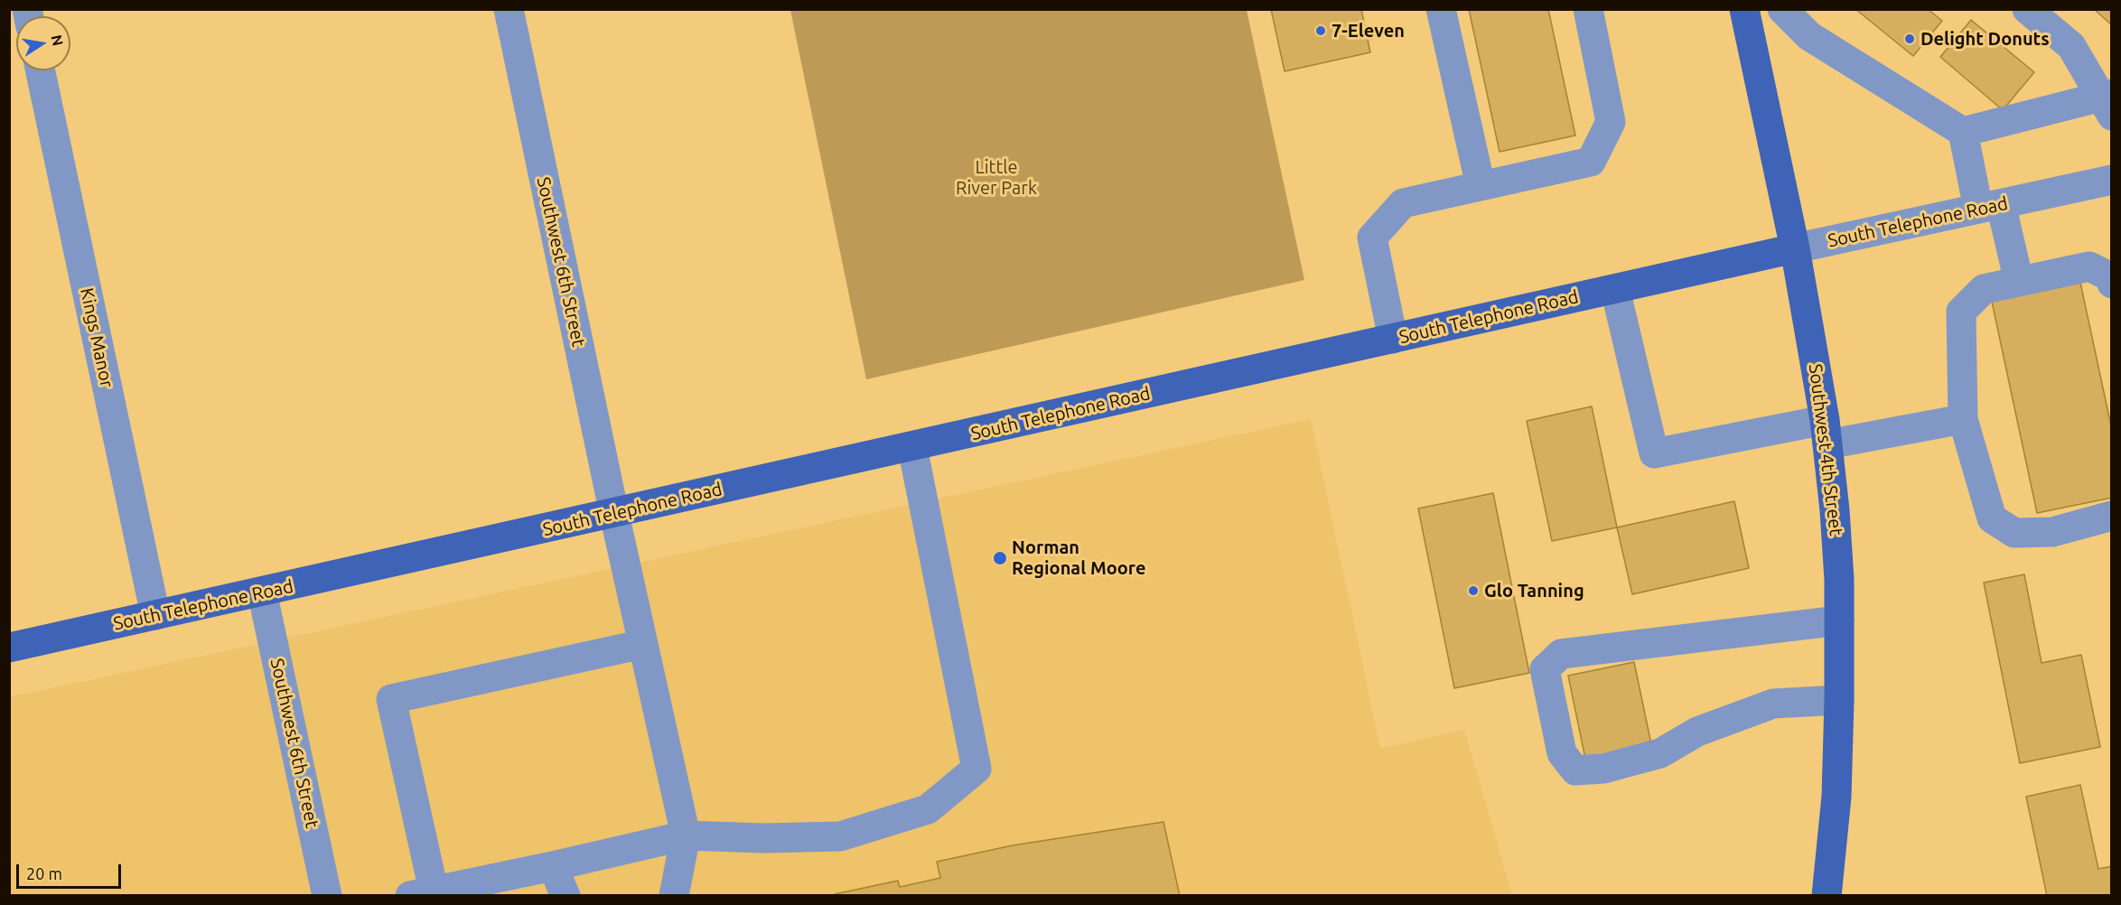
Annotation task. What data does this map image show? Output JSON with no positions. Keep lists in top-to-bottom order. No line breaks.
{"streets":{"main road":["South Telephone Road","Southwest 4th Street"],"street":["Southwest 6th Street","Kings Manor"]},"crossings":[["South Telephone Road","Southwest 6th Street"],["South Telephone Road","Kings Manor"],["South Telephone Road","Southwest 4th Street"]],"parks":["Little River Park"],"places":["7-Eleven","Delight Donuts","Norman Regional Moore","Glo Tanning"],"scale_bar":"20 m","north":"right"}
